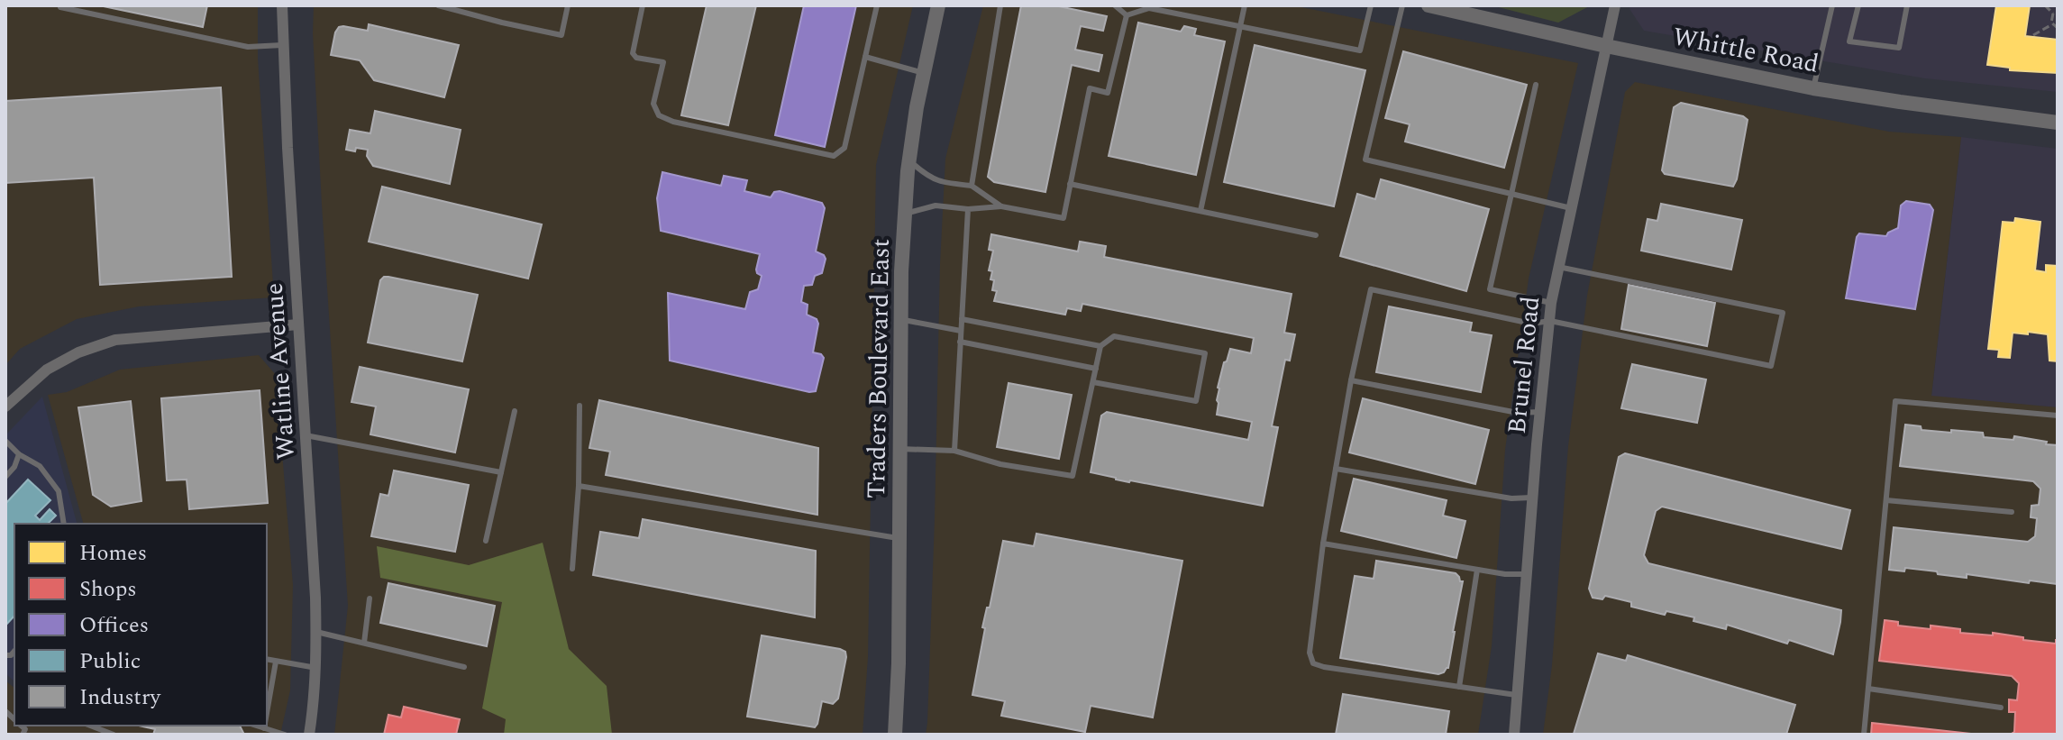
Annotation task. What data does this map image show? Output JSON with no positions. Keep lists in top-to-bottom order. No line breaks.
{"streets":{"street":["Whittle Road","Brunel Road","Traders Boulevard East","Watline Avenue"]},"crossings":[["Whittle Road","Brunel Road"]],"legend":["Homes","Shops","Offices","Public","Industry"]}
